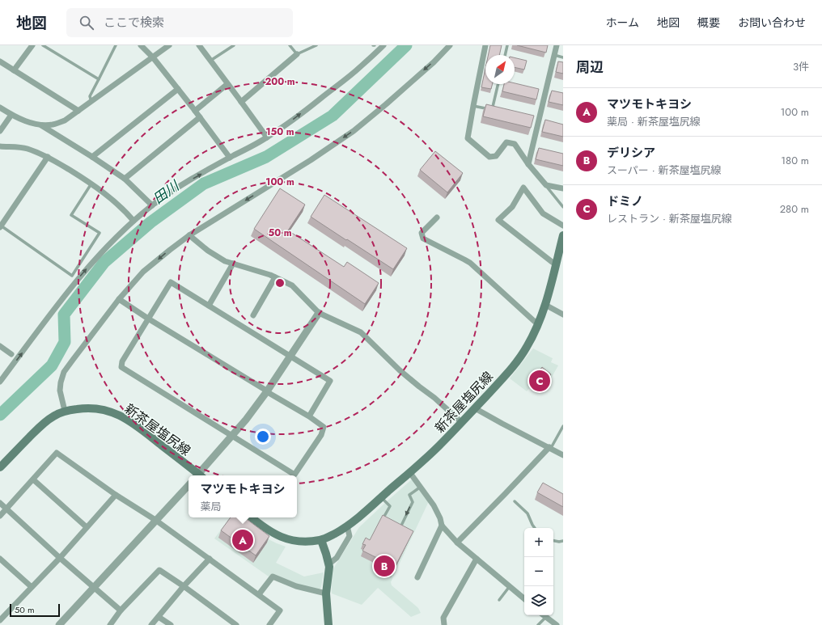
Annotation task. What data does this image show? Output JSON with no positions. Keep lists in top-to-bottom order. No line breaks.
{"streets":{"main road":["新茶屋塩尻線"]},"water":["田川"],"scale_bar":"50 m","north":"top right","page":{"header":"地図","search":"ここで検索","nav":["ホーム","地図","概要","お問い合わせ"],"heading":["周辺","3件"],"list":[{"mark":"A","name":"マツモトキヨシ","note":"薬局 · 新茶屋塩尻線","value":"100 m"},{"mark":"B","name":"デリシア","note":"スーパー · 新茶屋塩尻線","value":"180 m"},{"mark":"C","name":"ドミノ","note":"レストラン · 新茶屋塩尻線","value":"280 m"}],"pins":["C","A","B"],"popup":["マツモトキヨシ","薬局"],"map_buttons":["+","−"],"scale":"50 m"},"rings":["200 m","150 m","100 m","50 m"]}
